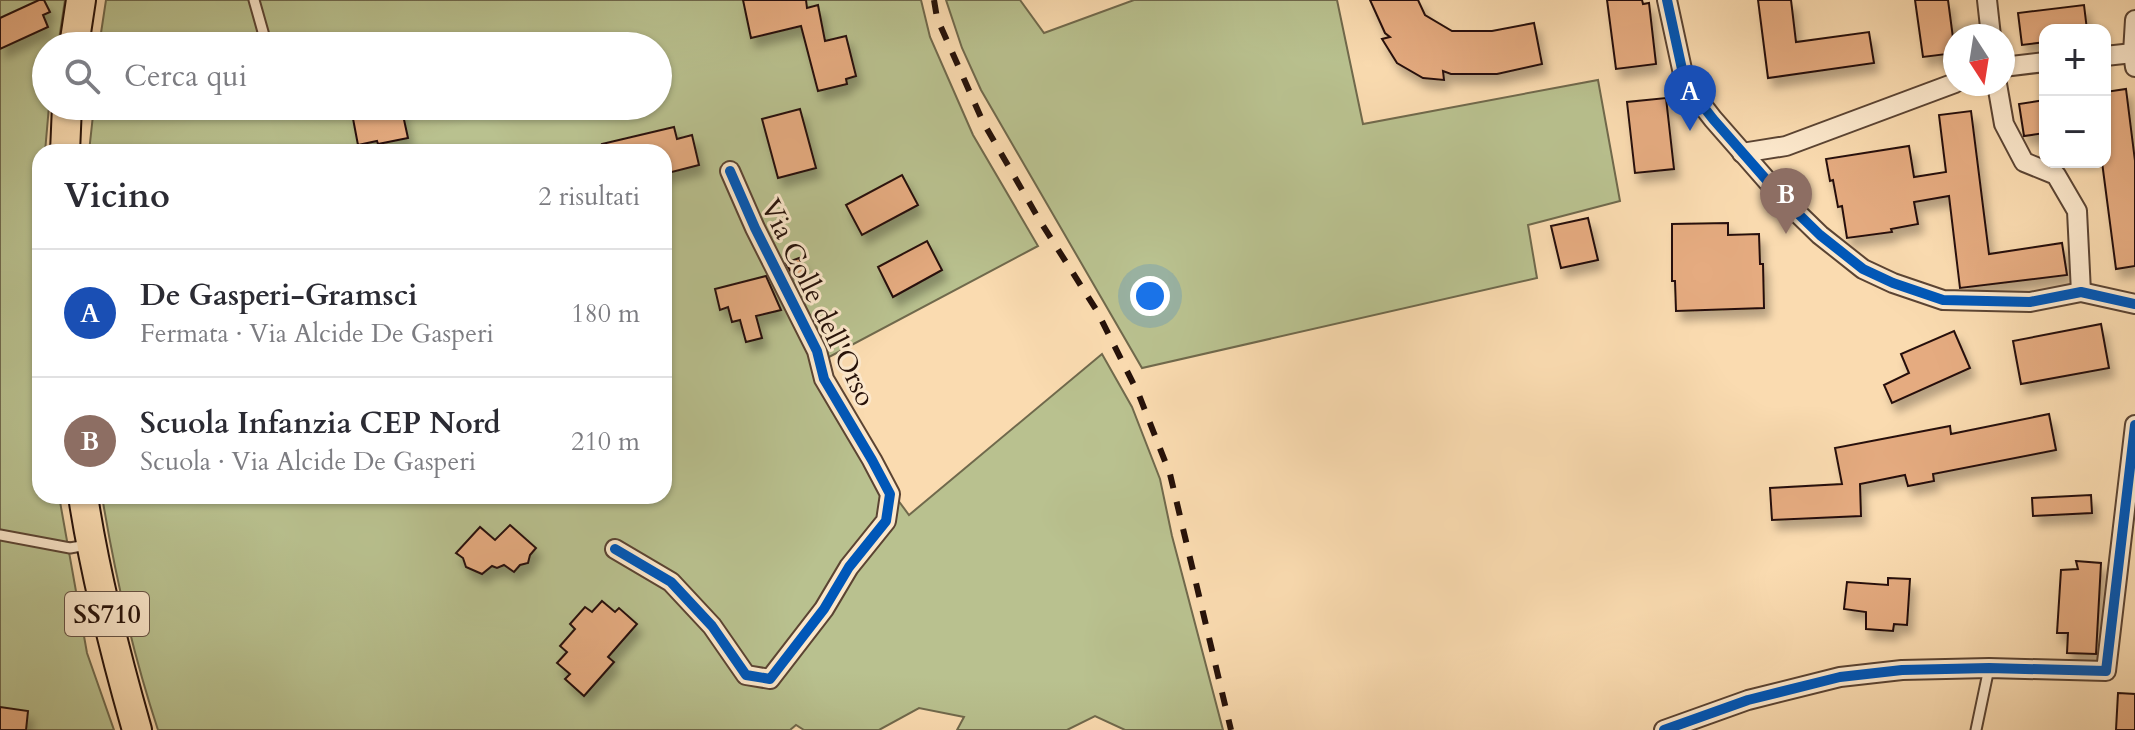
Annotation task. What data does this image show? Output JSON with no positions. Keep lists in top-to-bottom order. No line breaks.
{"streets":{"main road":["SS710"],"street":["Via Colle dell'Orso"]},"north":"bottom","page":{"map_buttons":["+","−"],"search":"Cerca qui","pins":["A","B"],"heading":["Vicino","2 risultati"],"list":[{"mark":"A","name":"De Gasperi-Gramsci","note":"Fermata · Via Alcide De Gasperi","value":"180 m"},{"mark":"B","name":"Scuola Infanzia CEP Nord","note":"Scuola · Via Alcide De Gasperi","value":"210 m"}]}}
